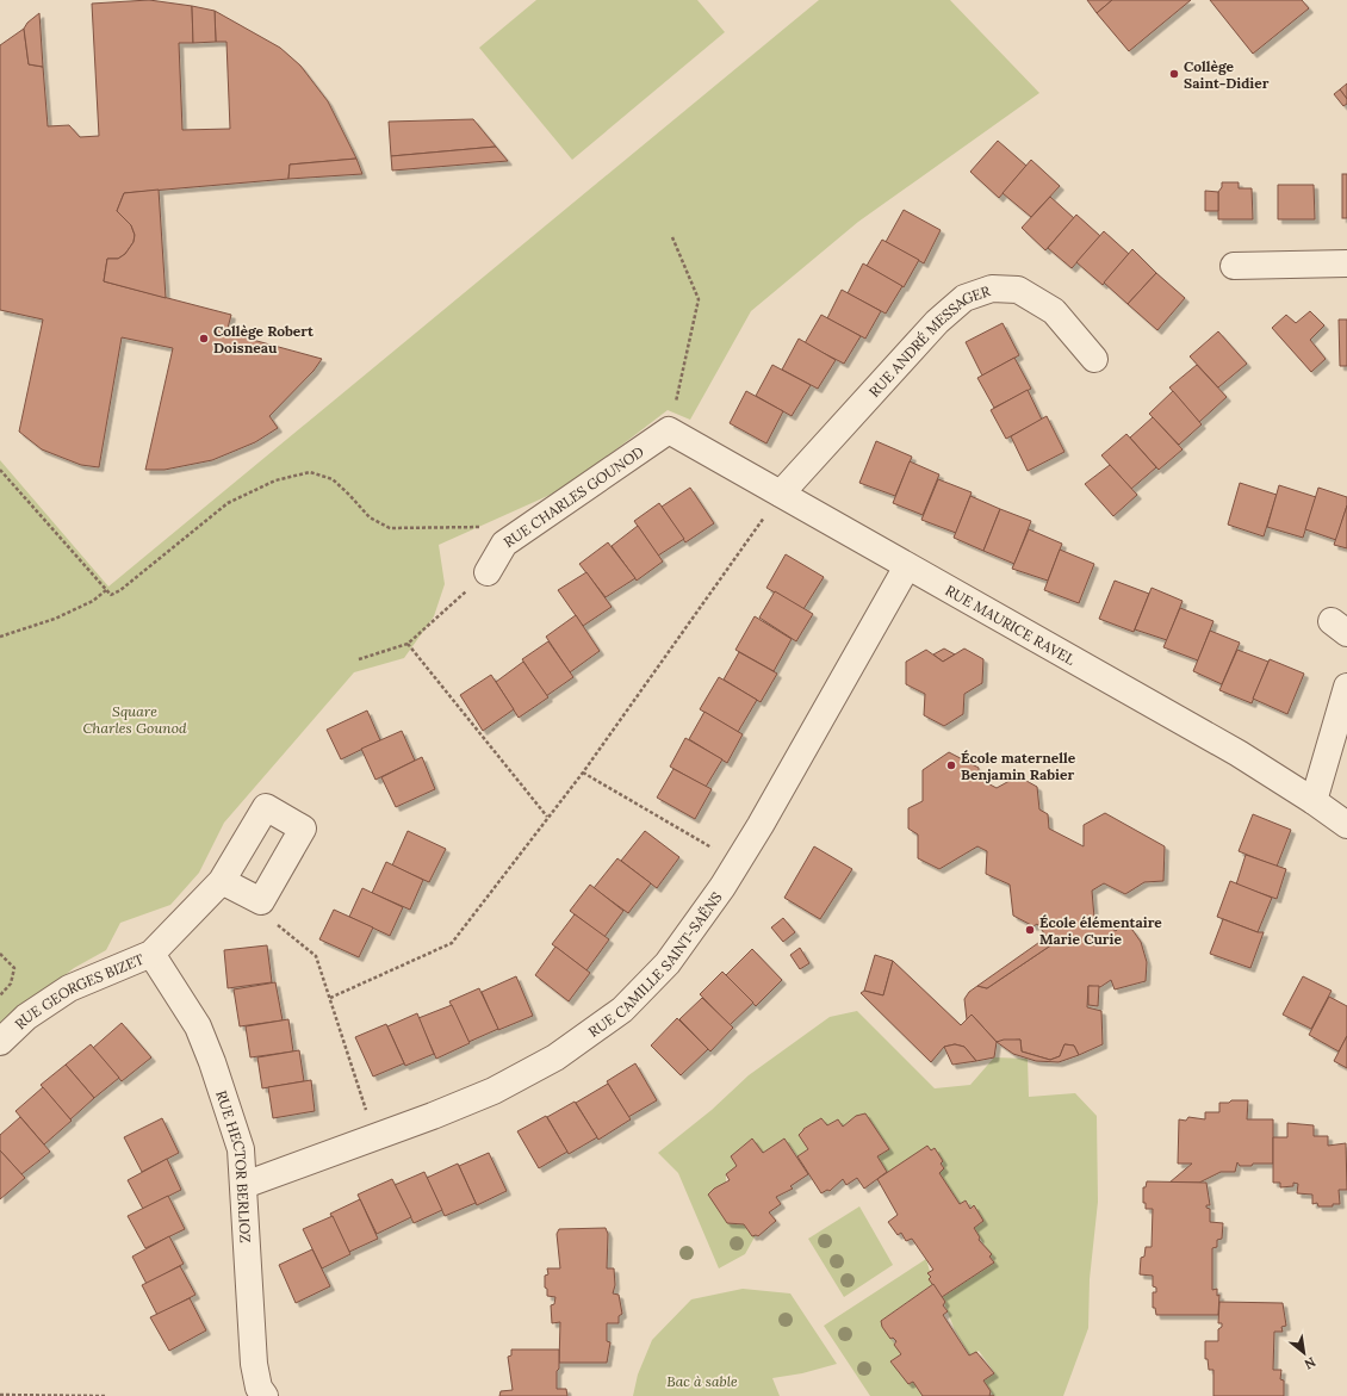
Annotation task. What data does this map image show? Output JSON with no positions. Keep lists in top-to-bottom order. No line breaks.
{"streets":{"street":["RUE ANDRÉ MESSAGER","RUE CHARLES GOUNOD","RUE MAURICE RAVEL","RUE CAMILLE SAINT-SAËNS","RUE GEORGES BIZET","RUE HECTOR BERLIOZ"]},"crossings":[["RUE ANDRÉ MESSAGER","RUE MAURICE RAVEL"],["RUE CHARLES GOUNOD","RUE MAURICE RAVEL"],["RUE MAURICE RAVEL","RUE CAMILLE SAINT-SAËNS"],["RUE CAMILLE SAINT-SAËNS","RUE HECTOR BERLIOZ"],["RUE GEORGES BIZET","RUE HECTOR BERLIOZ"]],"parks":["Square Charles Gounod","Bac à sable"],"places":["Collège Saint-Didier","Collège Robert Doisneau","École maternelle Benjamin Rabier","École élémentaire Marie Curie"],"north":"bottom right"}
